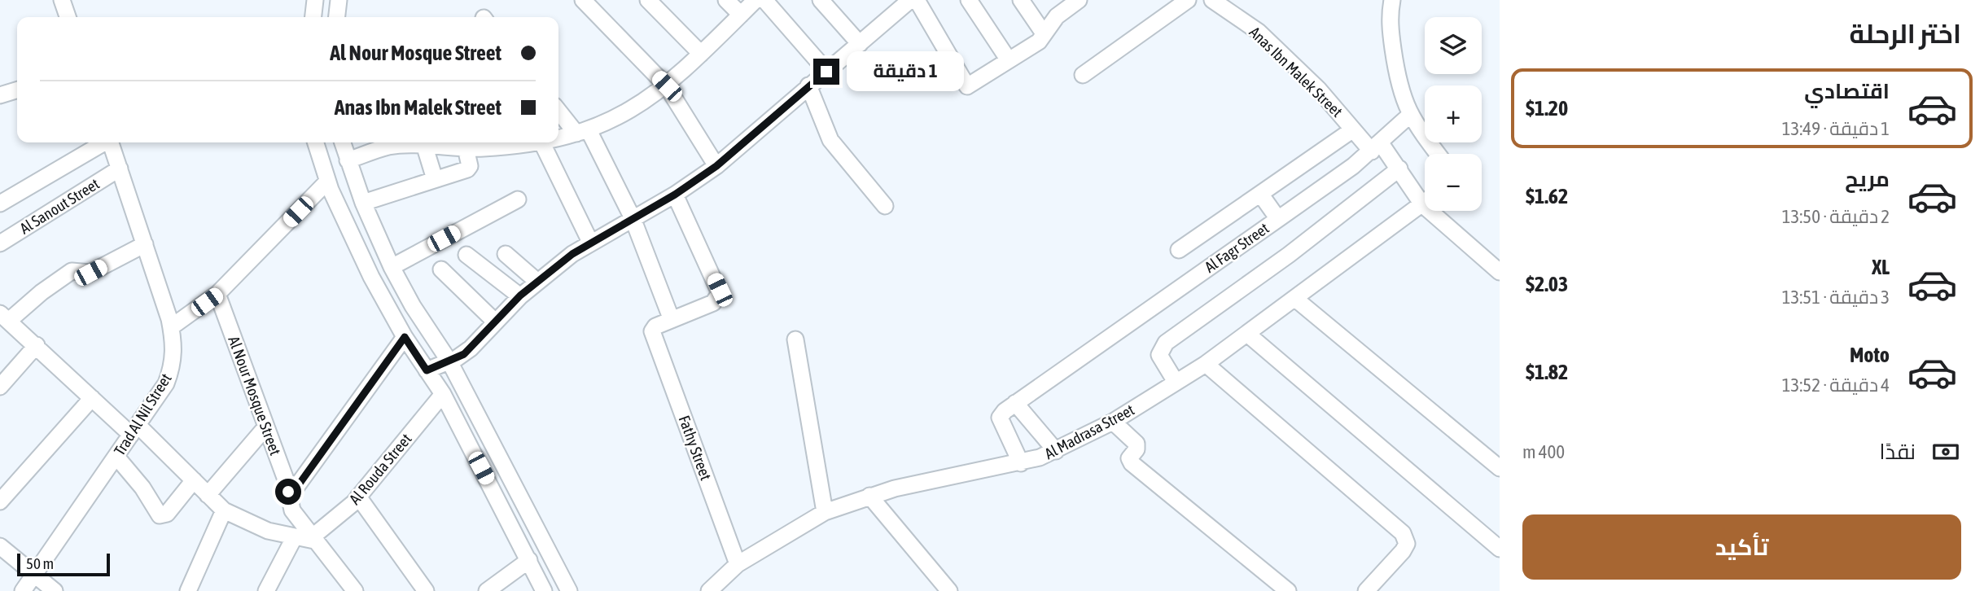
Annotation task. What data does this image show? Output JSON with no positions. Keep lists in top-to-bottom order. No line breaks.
{"streets":{"street":["Anas Ibn Malek Street","Al Sanout Street","Al Fagr Street","Al Nour Mosque Street","Trad Al Nil Street","Al Madrasa Street","Fathy Street","Al Rouda Street"]},"crossings":[["Al Sanout Street","Trad Al Nil Street"],["Al Nour Mosque Street","Al Rouda Street"],["Al Madrasa Street","Fathy Street"]],"scale_bar":"50 m","page":{"heading":"اختر الرحلة","map_buttons":["+","−"],"banner":["Al Nour Mosque Street","Anas Ibn Malek Street"],"bubble":"1 دقيقة","list":[{"name":"اقتصادي","note":"1 دقيقة · 13:49","value":"$1.20"},{"name":"مريح","note":"2 دقيقة · 13:50","value":"$1.62"},{"name":"XL","note":"3 دقيقة · 13:51","value":"$2.03"},{"name":"Moto","note":"4 دقيقة · 13:52","value":"$1.82"}],"pay":["نقدًا","400 m"],"buttons":"تأكيد","scale":"50 m"}}
